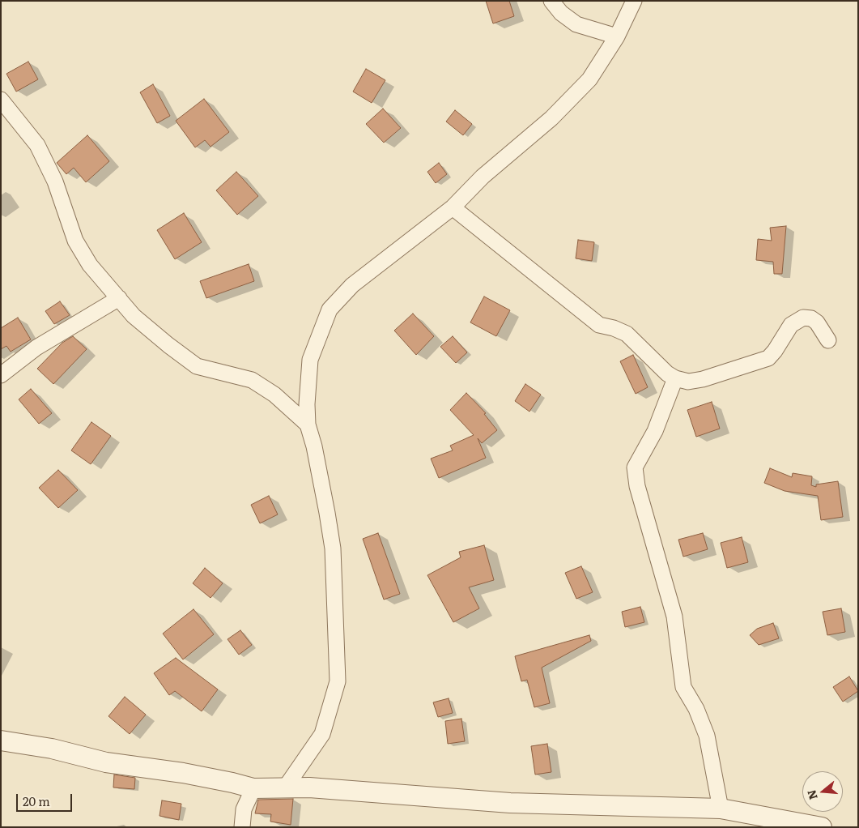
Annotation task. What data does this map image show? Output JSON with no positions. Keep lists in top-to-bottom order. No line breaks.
{"scale_bar":"20 m","north":"left"}
